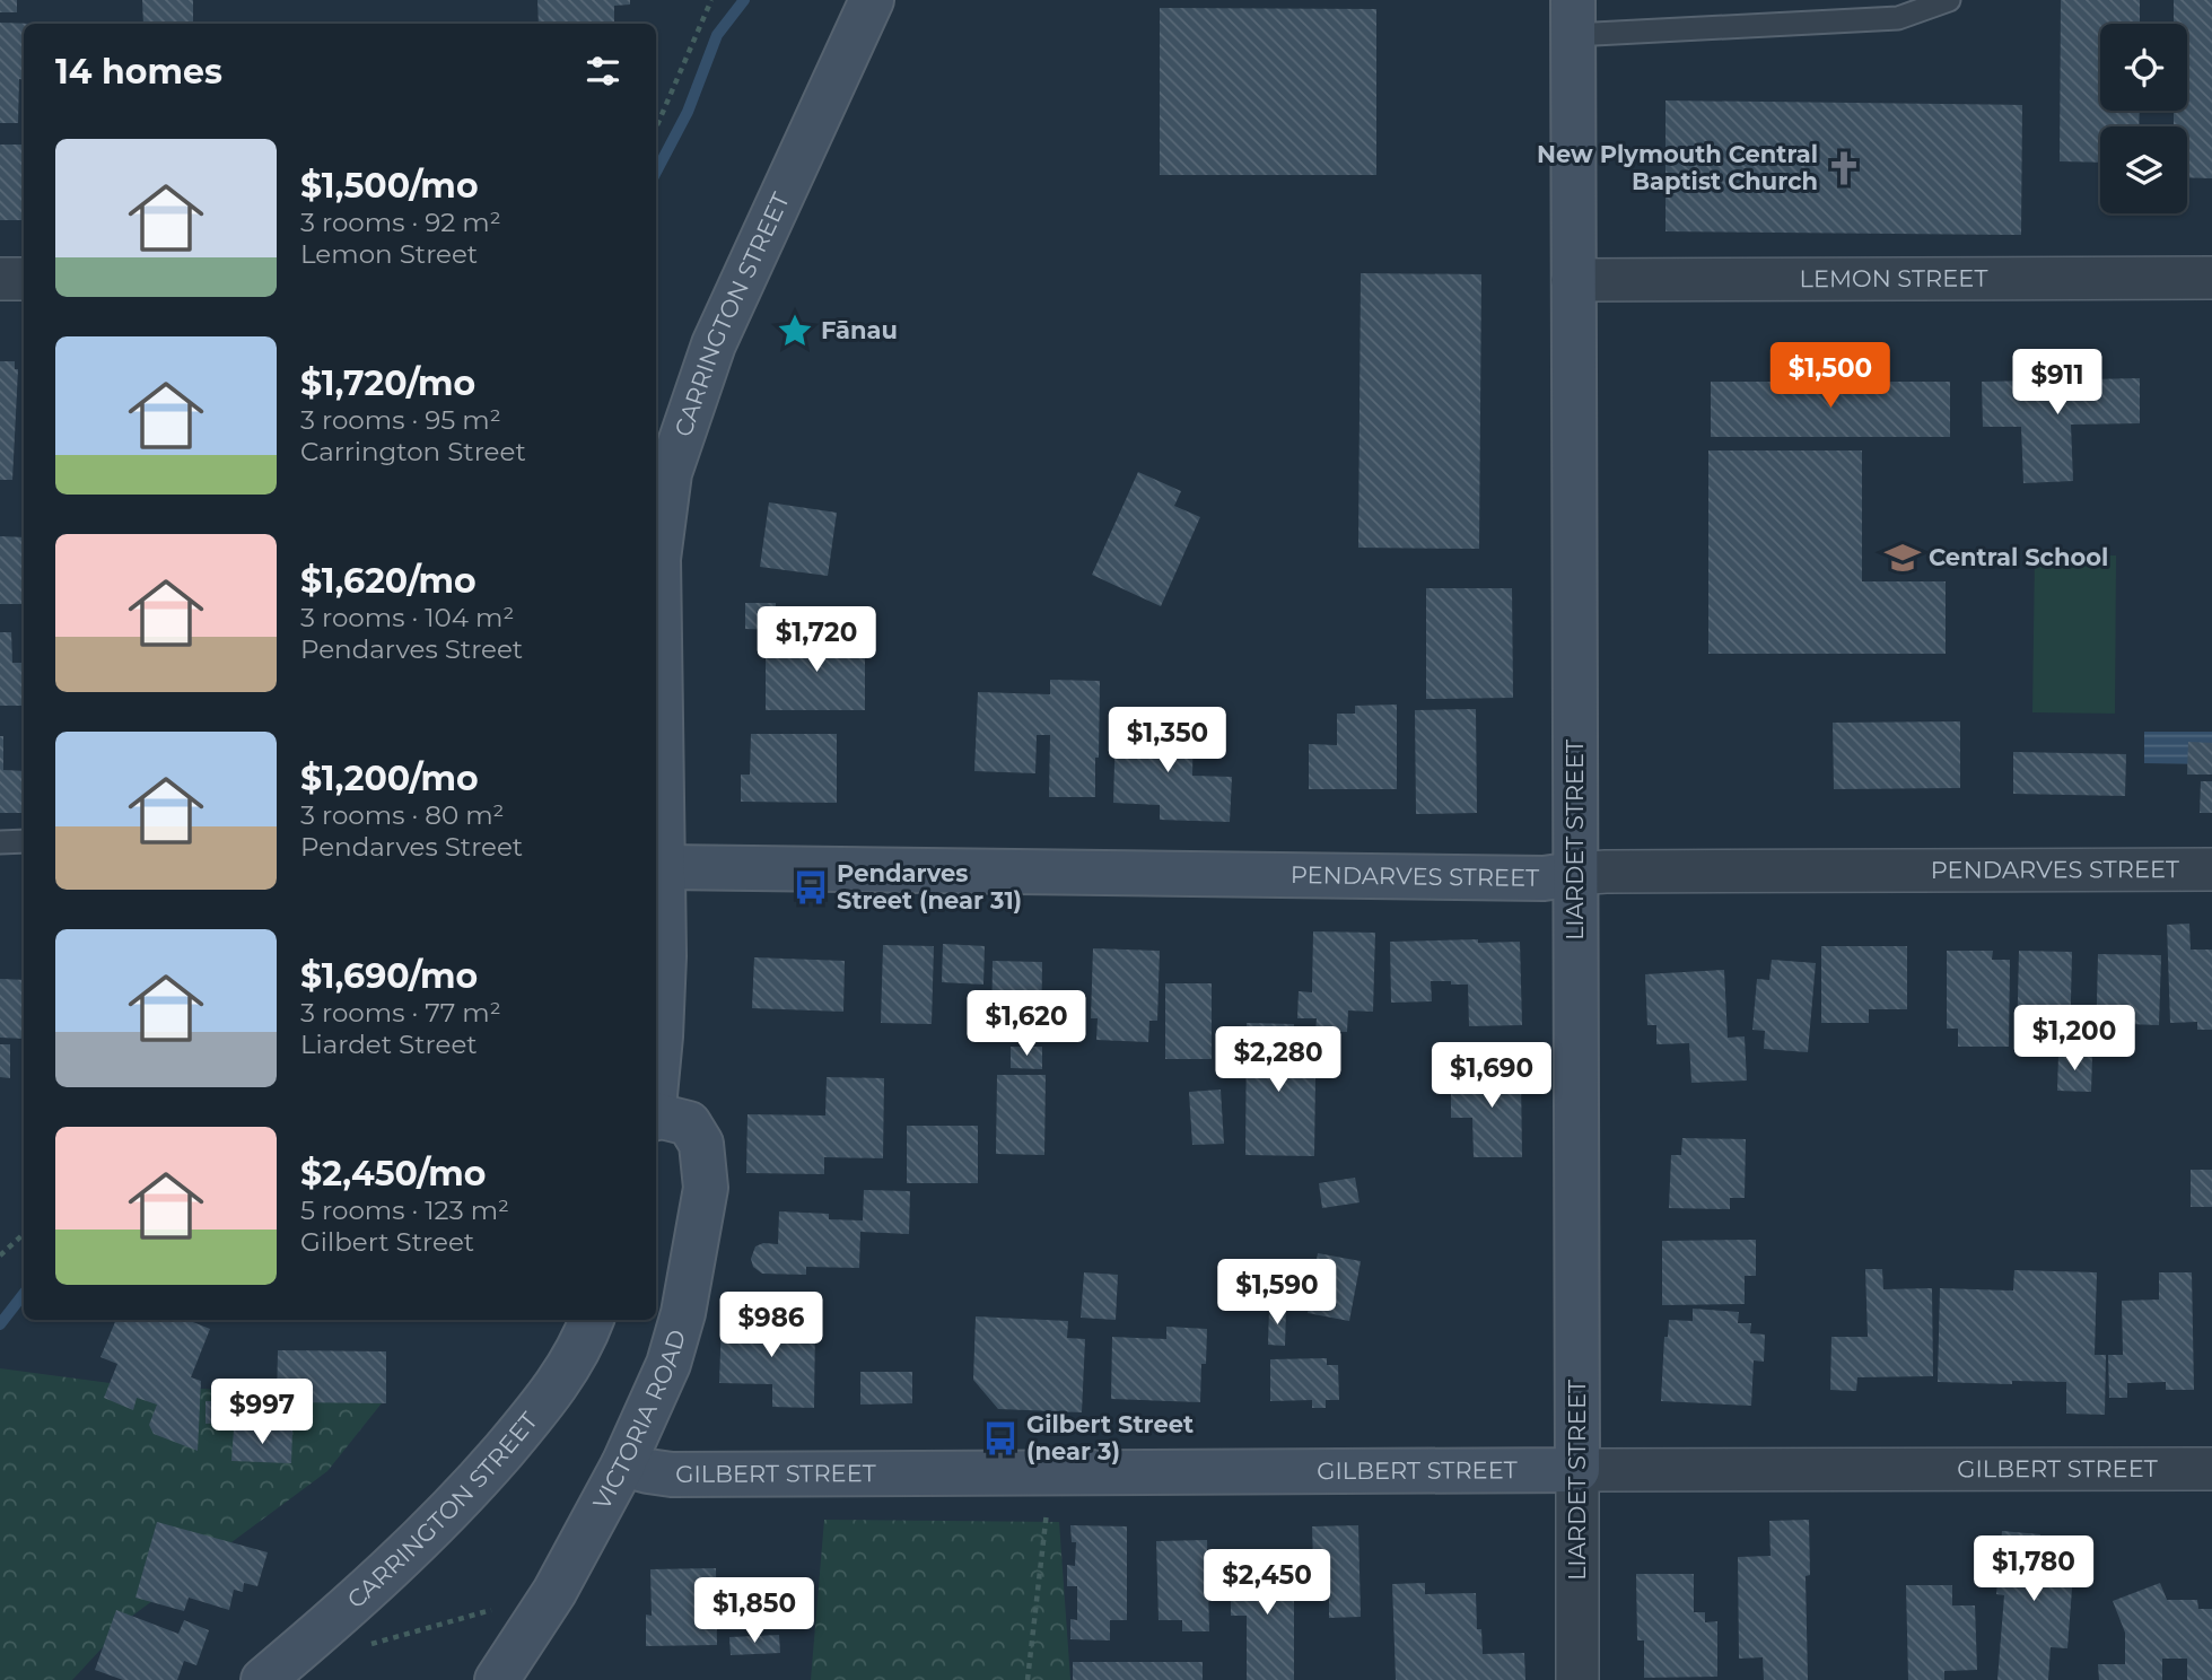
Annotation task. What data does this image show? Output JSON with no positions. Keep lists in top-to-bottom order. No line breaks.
{"streets":{"street":["LEMON STREET","CARRINGTON STREET","LIARDET STREET","PENDARVES STREET","VICTORIA ROAD","GILBERT STREET"]},"crossings":[["LEMON STREET","LIARDET STREET"],["CARRINGTON STREET","PENDARVES STREET"],["LIARDET STREET","PENDARVES STREET"],["LIARDET STREET","GILBERT STREET"],["VICTORIA ROAD","GILBERT STREET"]],"places":{"church":["New Plymouth Central Baptist Church"],"place":["Fānau"],"school or university":["Central School"],"bus stop":["Pendarves Street (near 31)","Gilbert Street (near 3)"]},"page":{"heading":"14 homes","list":[{"name":"$1,500/mo","note":"3 rooms · 92 m² · Lemon Street"},{"name":"$1,720/mo","note":"3 rooms · 95 m² · Carrington Street"},{"name":"$1,620/mo","note":"3 rooms · 104 m² · Pendarves Street"},{"name":"$1,200/mo","note":"3 rooms · 80 m² · Pendarves Street"},{"name":"$1,690/mo","note":"3 rooms · 77 m² · Liardet Street"},{"name":"$2,450/mo","note":"5 rooms · 123 m² · Gilbert Street"}],"price":["$1,500","$911","$1,720","$1,350","$1,620","$1,200","$2,280","$1,690","$1,590","$986","$997","$1,780","$2,450","$1,850"]}}
